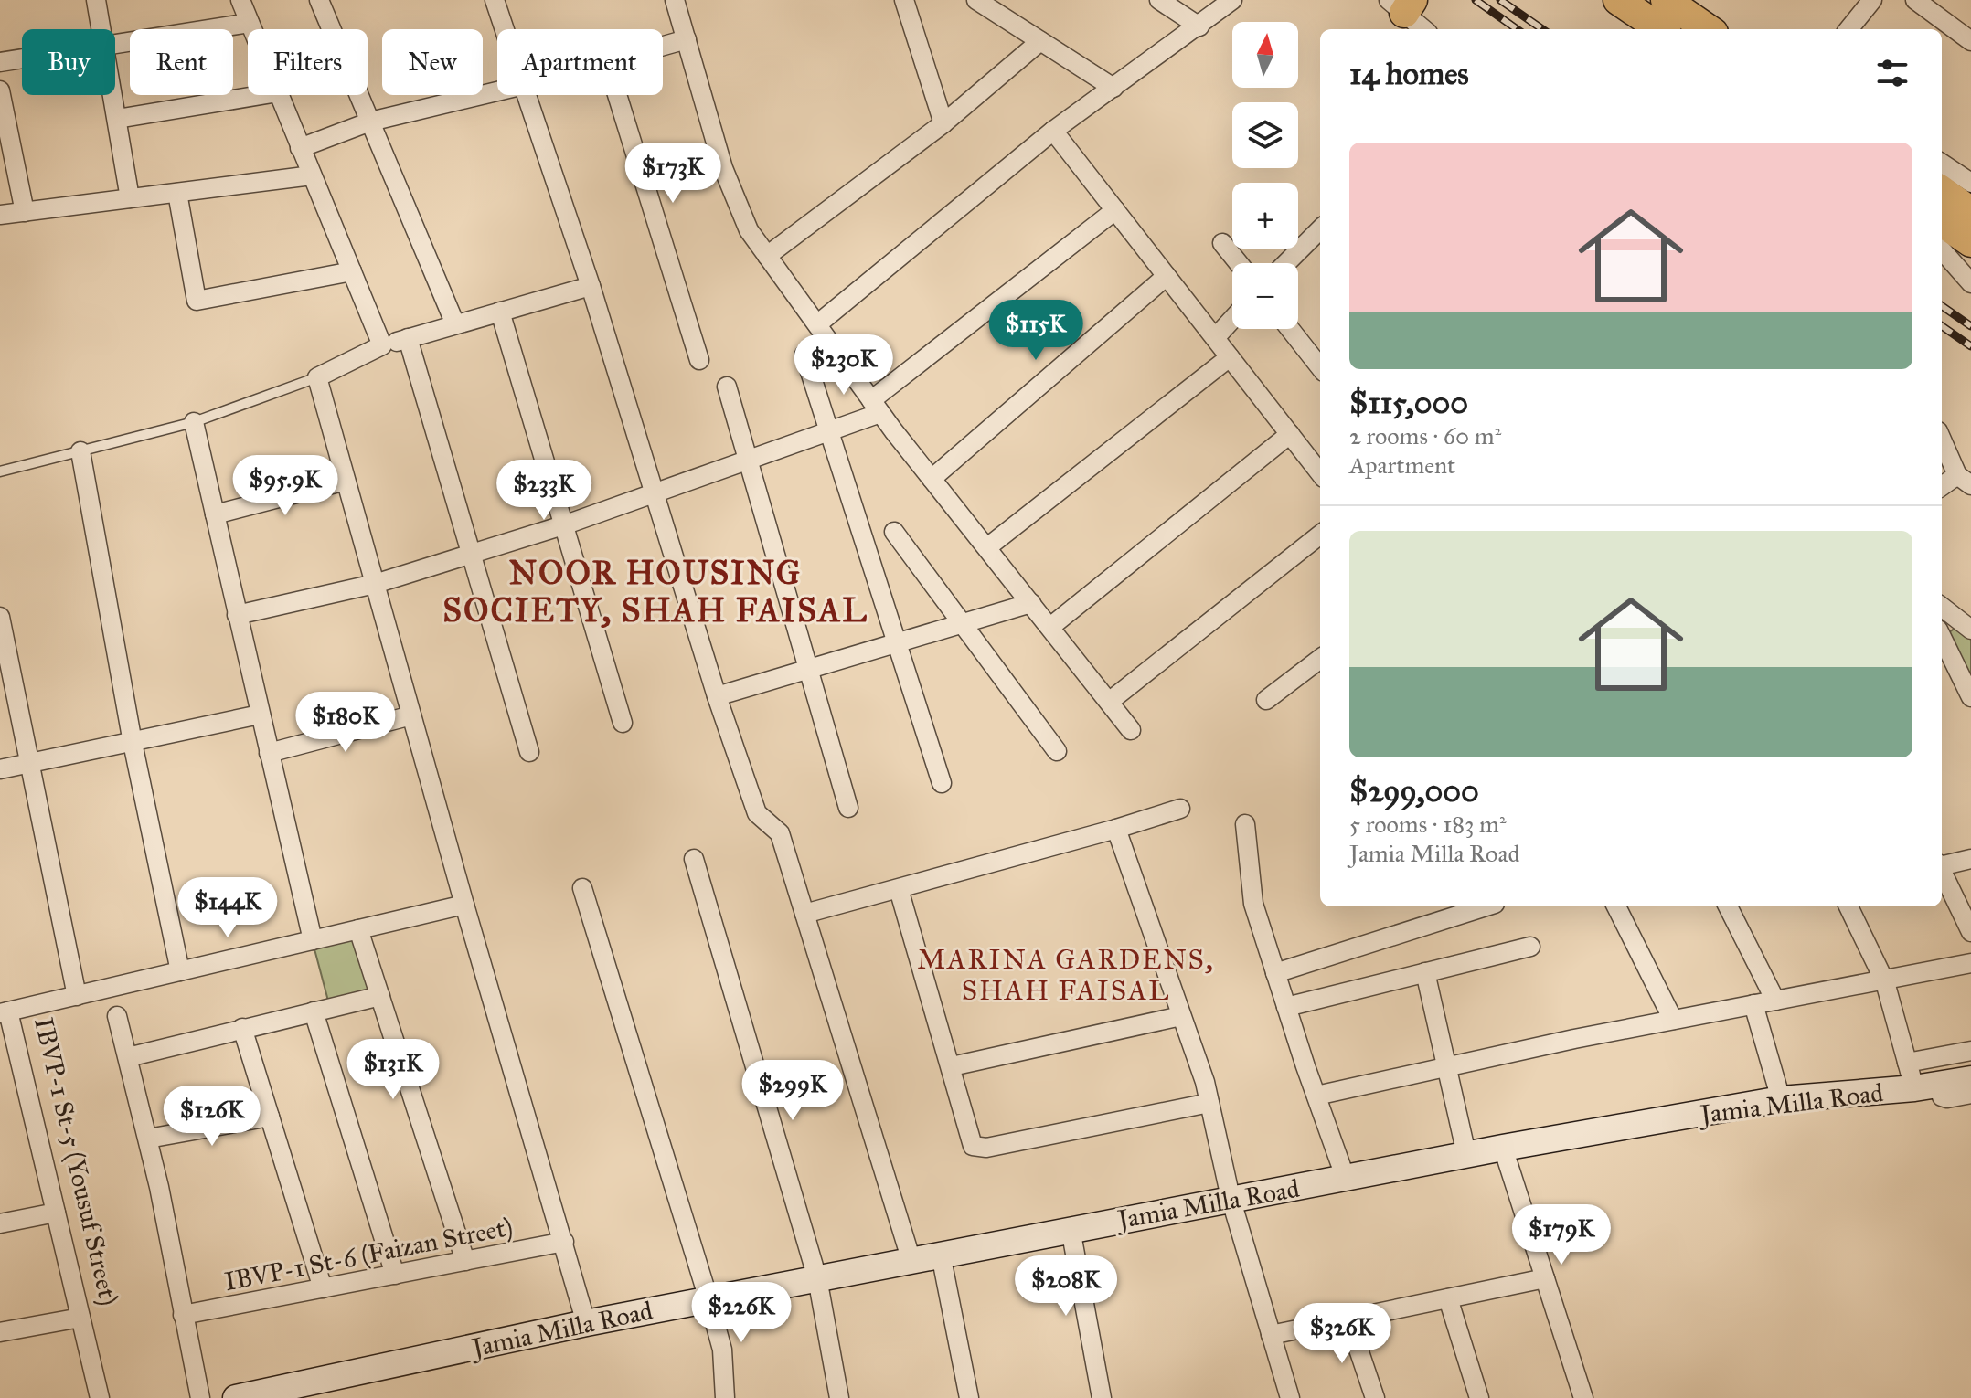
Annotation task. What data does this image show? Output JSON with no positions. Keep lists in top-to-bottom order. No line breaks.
{"streets":{"main road":["Jamia Milla Road"],"street":["IBVP-1 St-5 (Yousuf Street)","IBVP-1 St-6 (Faizan Street)"]},"districts":["NOOR HOUSING SOCIETY, SHAH FAISAL","MARINA GARDENS, SHAH FAISAL"],"north":"top","page":{"map_buttons":["+","−"],"chip":["Buy","Rent","Filters","New","Apartment"],"heading":"14 homes","list":[{"name":"$115,000","note":"2 rooms · 60 m² · Apartment"},{"name":"$299,000","note":"5 rooms · 183 m² · Jamia Milla Road"}],"price":["$173K","$115K","$230K","$95.9K","$233K","$180K","$144K","$131K","$299K","$126K","$179K","$208K","$226K","$326K"]}}
